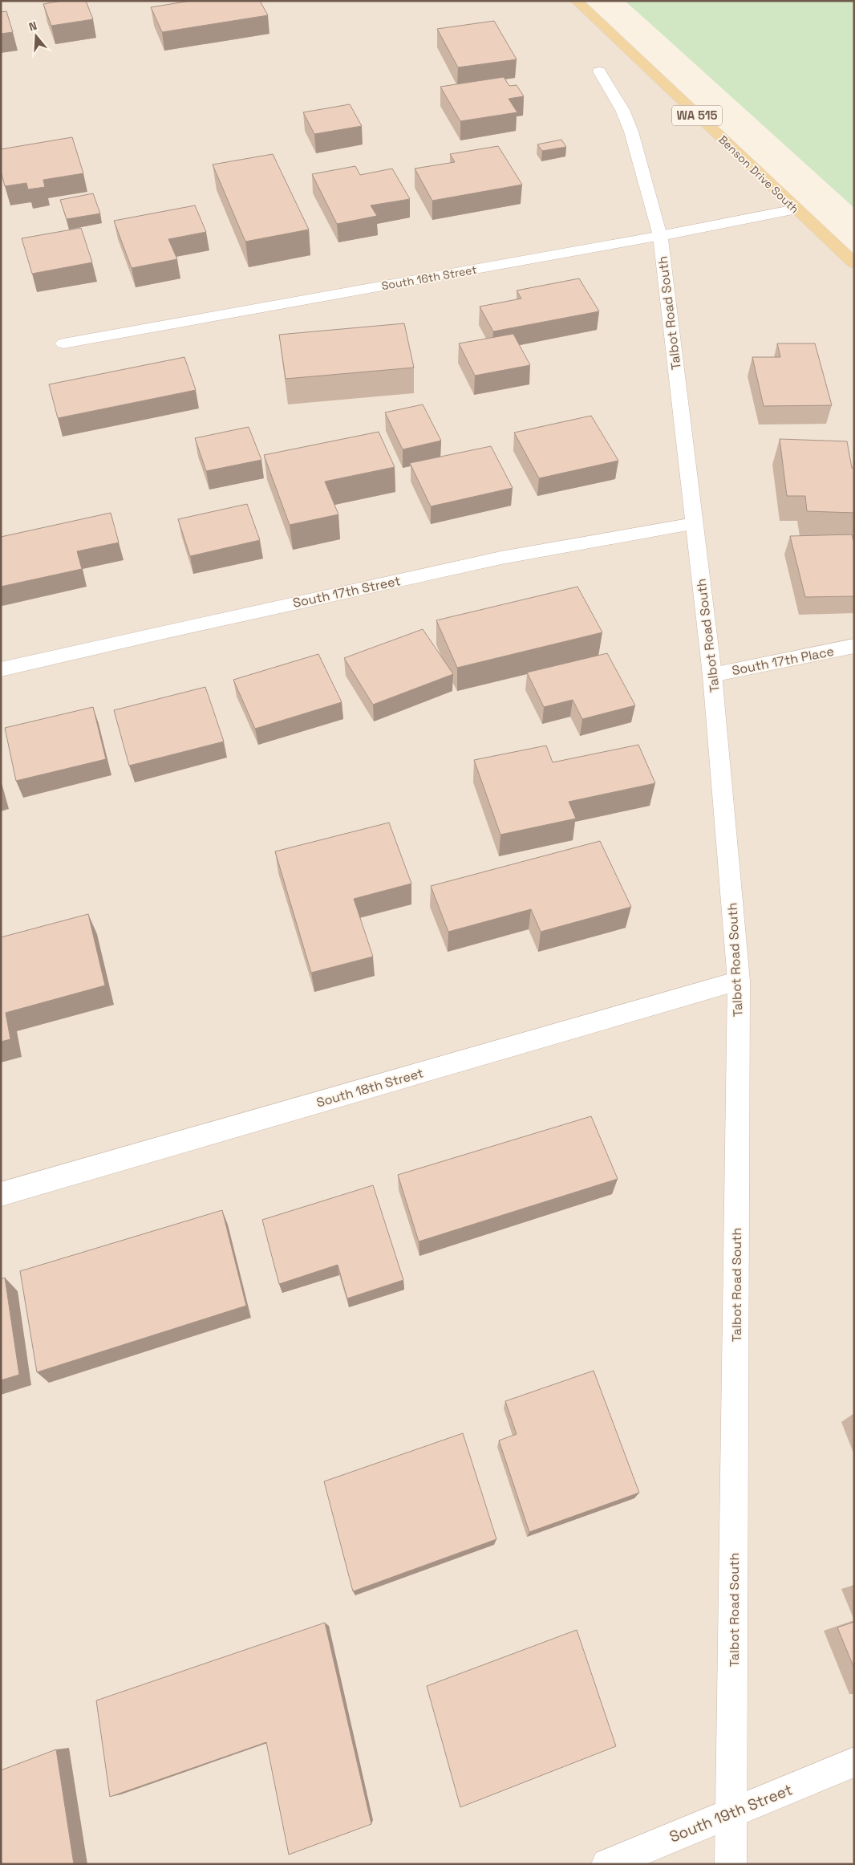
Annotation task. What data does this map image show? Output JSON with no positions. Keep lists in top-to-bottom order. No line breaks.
{"streets":{"main road":["WA 515","Benson Drive South"],"street":["South 16th Street","Talbot Road South","South 17th Street","South 17th Place","South 18th Street","South 19th Street"]},"crossings":[["Benson Drive South","South 16th Street"],["South 16th Street","Talbot Road South"],["Talbot Road South","South 17th Street"],["Talbot Road South","South 17th Place"],["Talbot Road South","South 18th Street"],["Talbot Road South","South 19th Street"]],"north":"top"}
